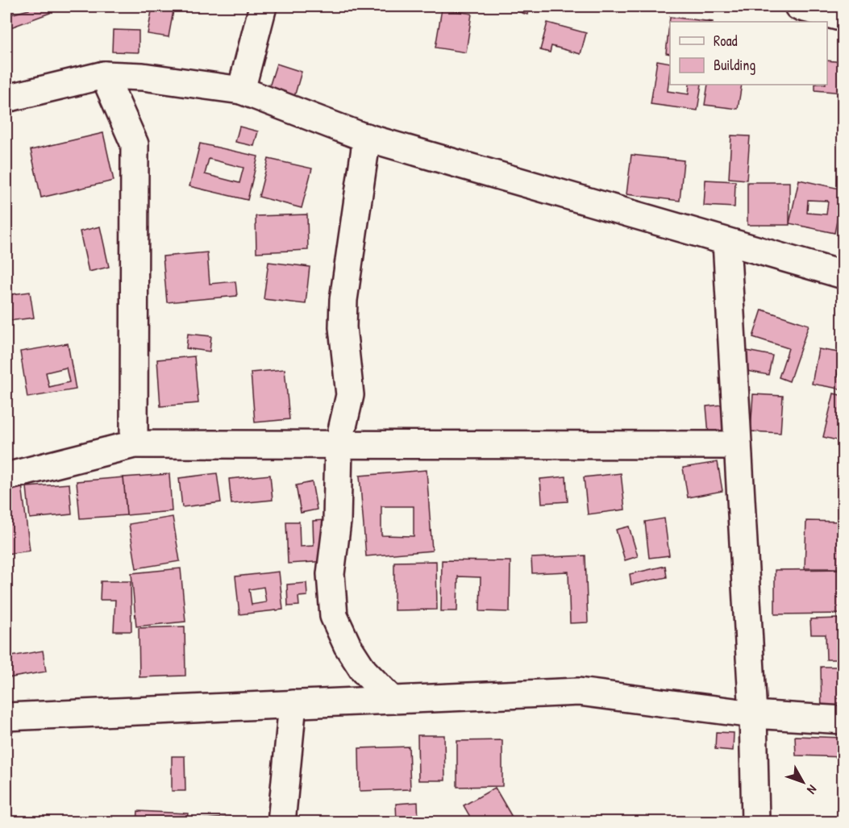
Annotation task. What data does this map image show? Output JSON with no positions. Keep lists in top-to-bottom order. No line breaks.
{"legend":["Road","Building"],"north":"bottom right"}
